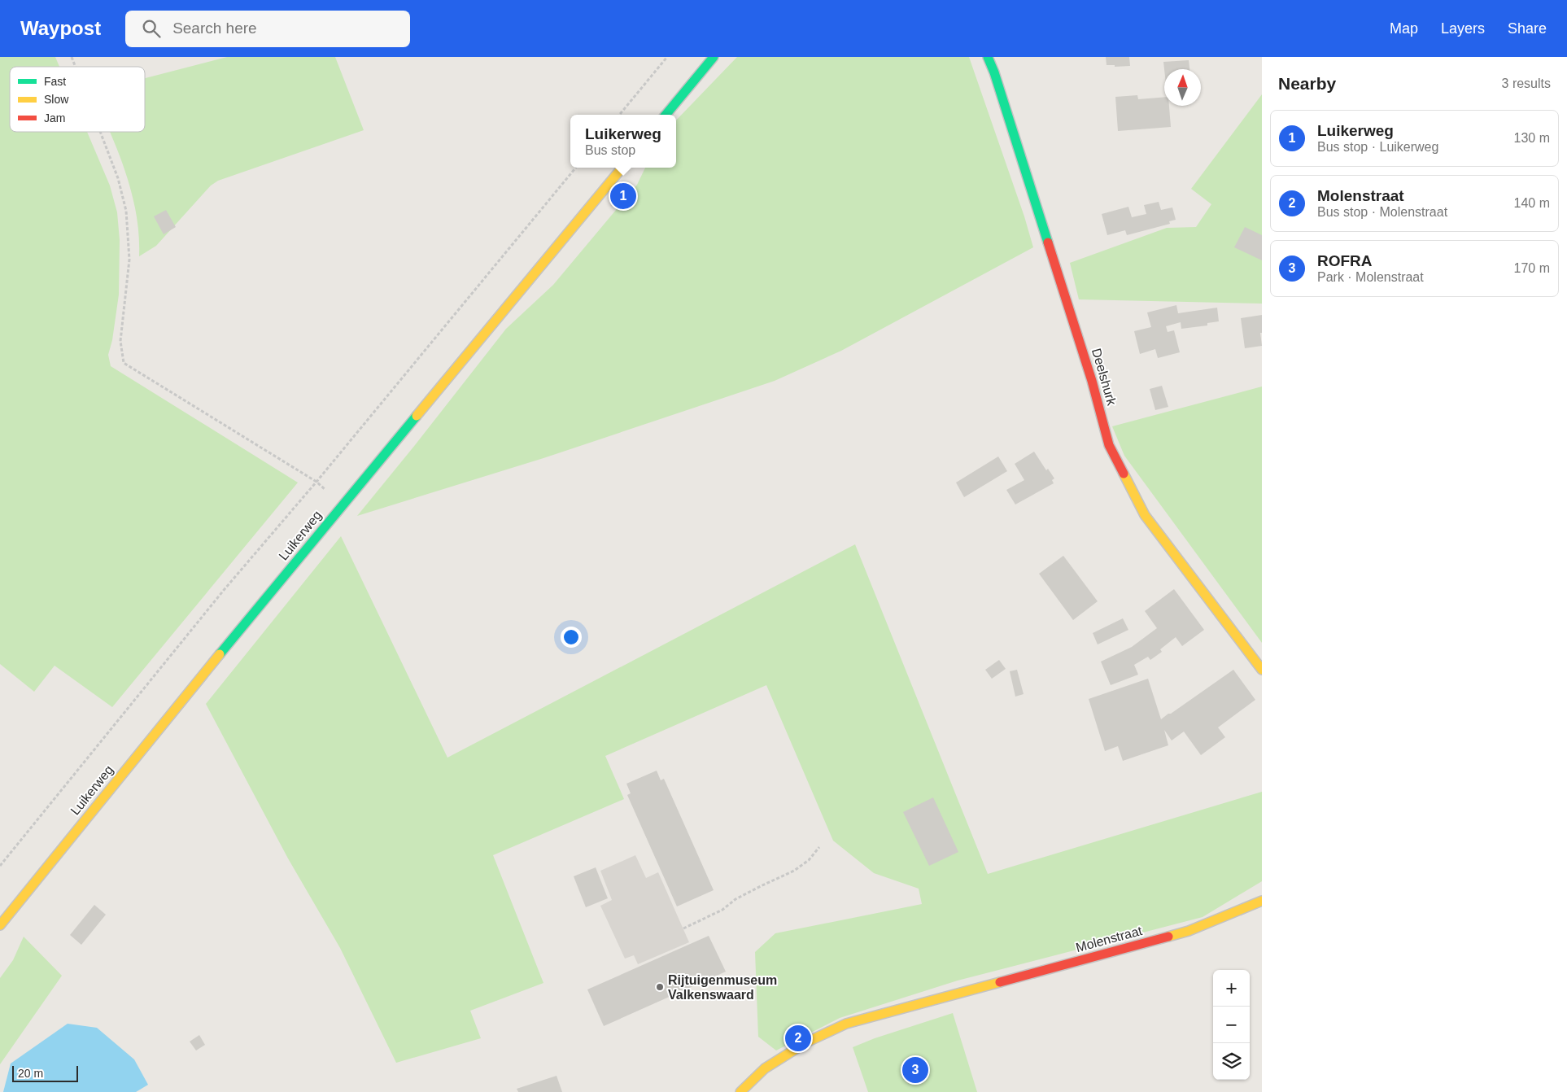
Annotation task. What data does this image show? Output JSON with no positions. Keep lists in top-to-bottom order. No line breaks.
{"streets":{"street":["Deelshurk","Luikerweg","Molenstraat"]},"places":["Rijtuigenmuseum Valkenswaard"],"legend":["Fast","Slow","Jam"],"scale_bar":"20 m","north":"top","page":{"header":"Waypost","search":"Search here","nav":["Map","Layers","Share"],"heading":["Nearby","3 results"],"list":[{"mark":"1","name":"Luikerweg","note":"Bus stop · Luikerweg","value":"130 m"},{"mark":"2","name":"Molenstraat","note":"Bus stop · Molenstraat","value":"140 m"},{"mark":"3","name":"ROFRA","note":"Park · Molenstraat","value":"170 m"}],"popup":["Luikerweg","Bus stop"],"pins":["1","2","3"],"map_buttons":["+","−"],"scale":"20 m"}}
